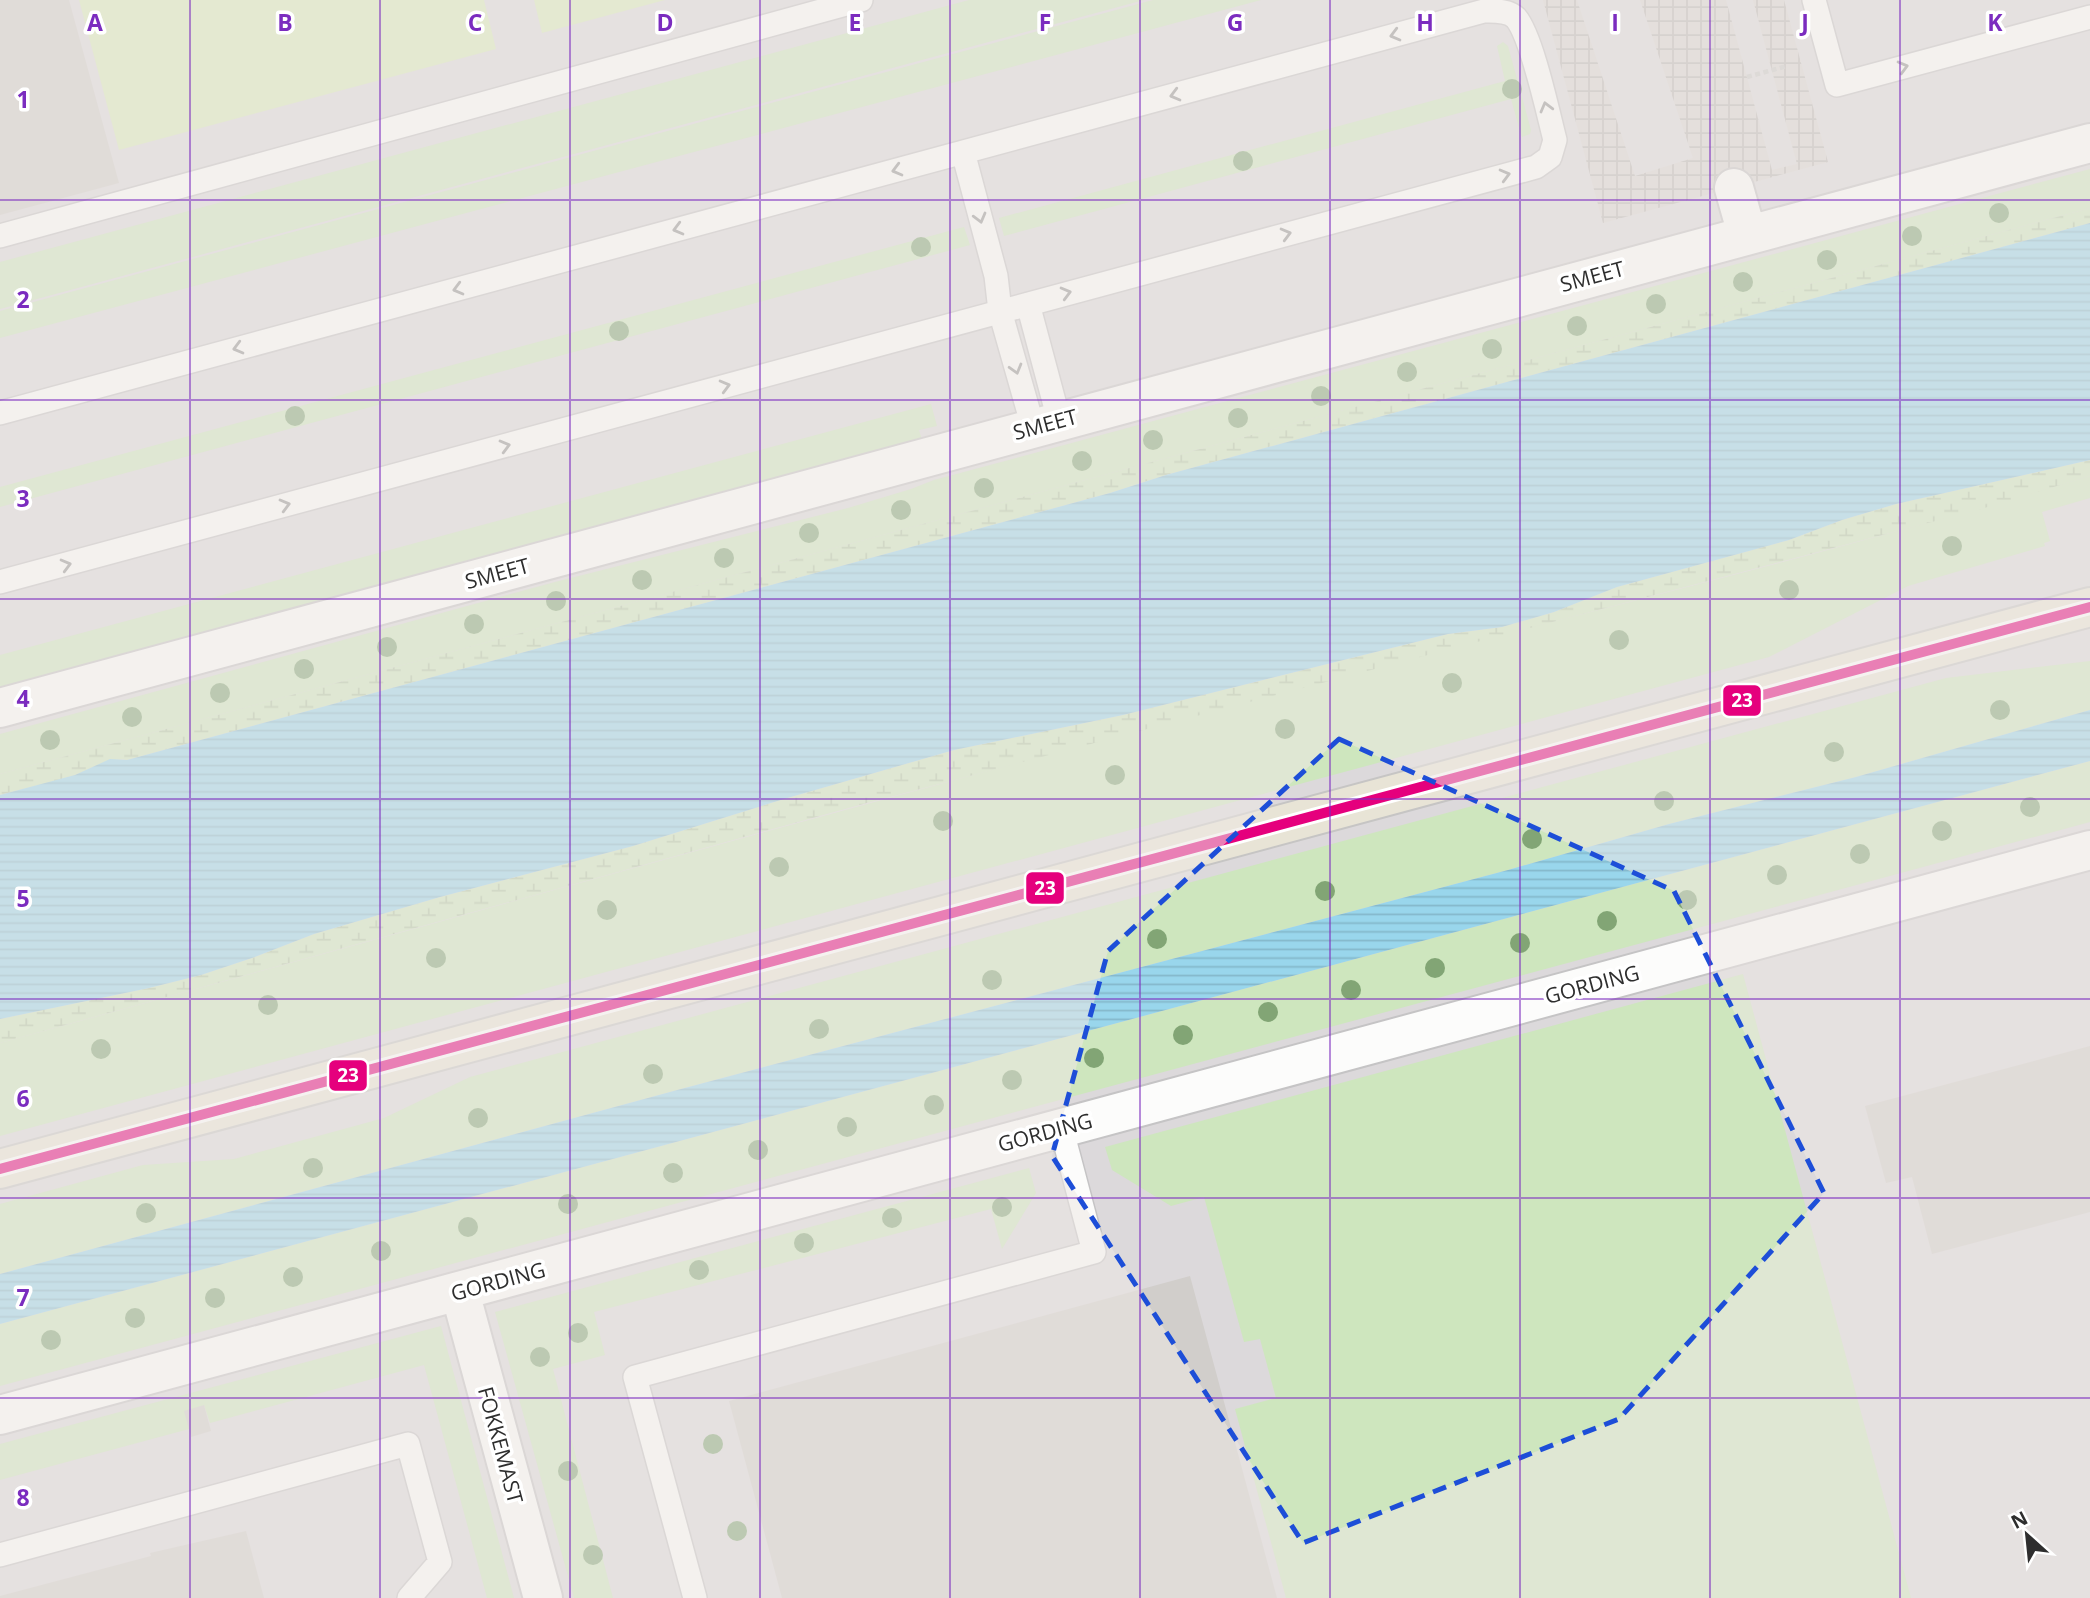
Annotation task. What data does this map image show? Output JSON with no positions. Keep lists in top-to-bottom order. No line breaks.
{"streets":{"street":["SMEET","GORDING","FOKKEMAST"]},"crossings":[["GORDING","FOKKEMAST"]],"lines":["transit line 23"],"north":"top left","grid":{"columns":["A","B","C","D","E","F","G","H","I","J","K"],"rows":["1","2","3","4","5","6","7","8"]}}
